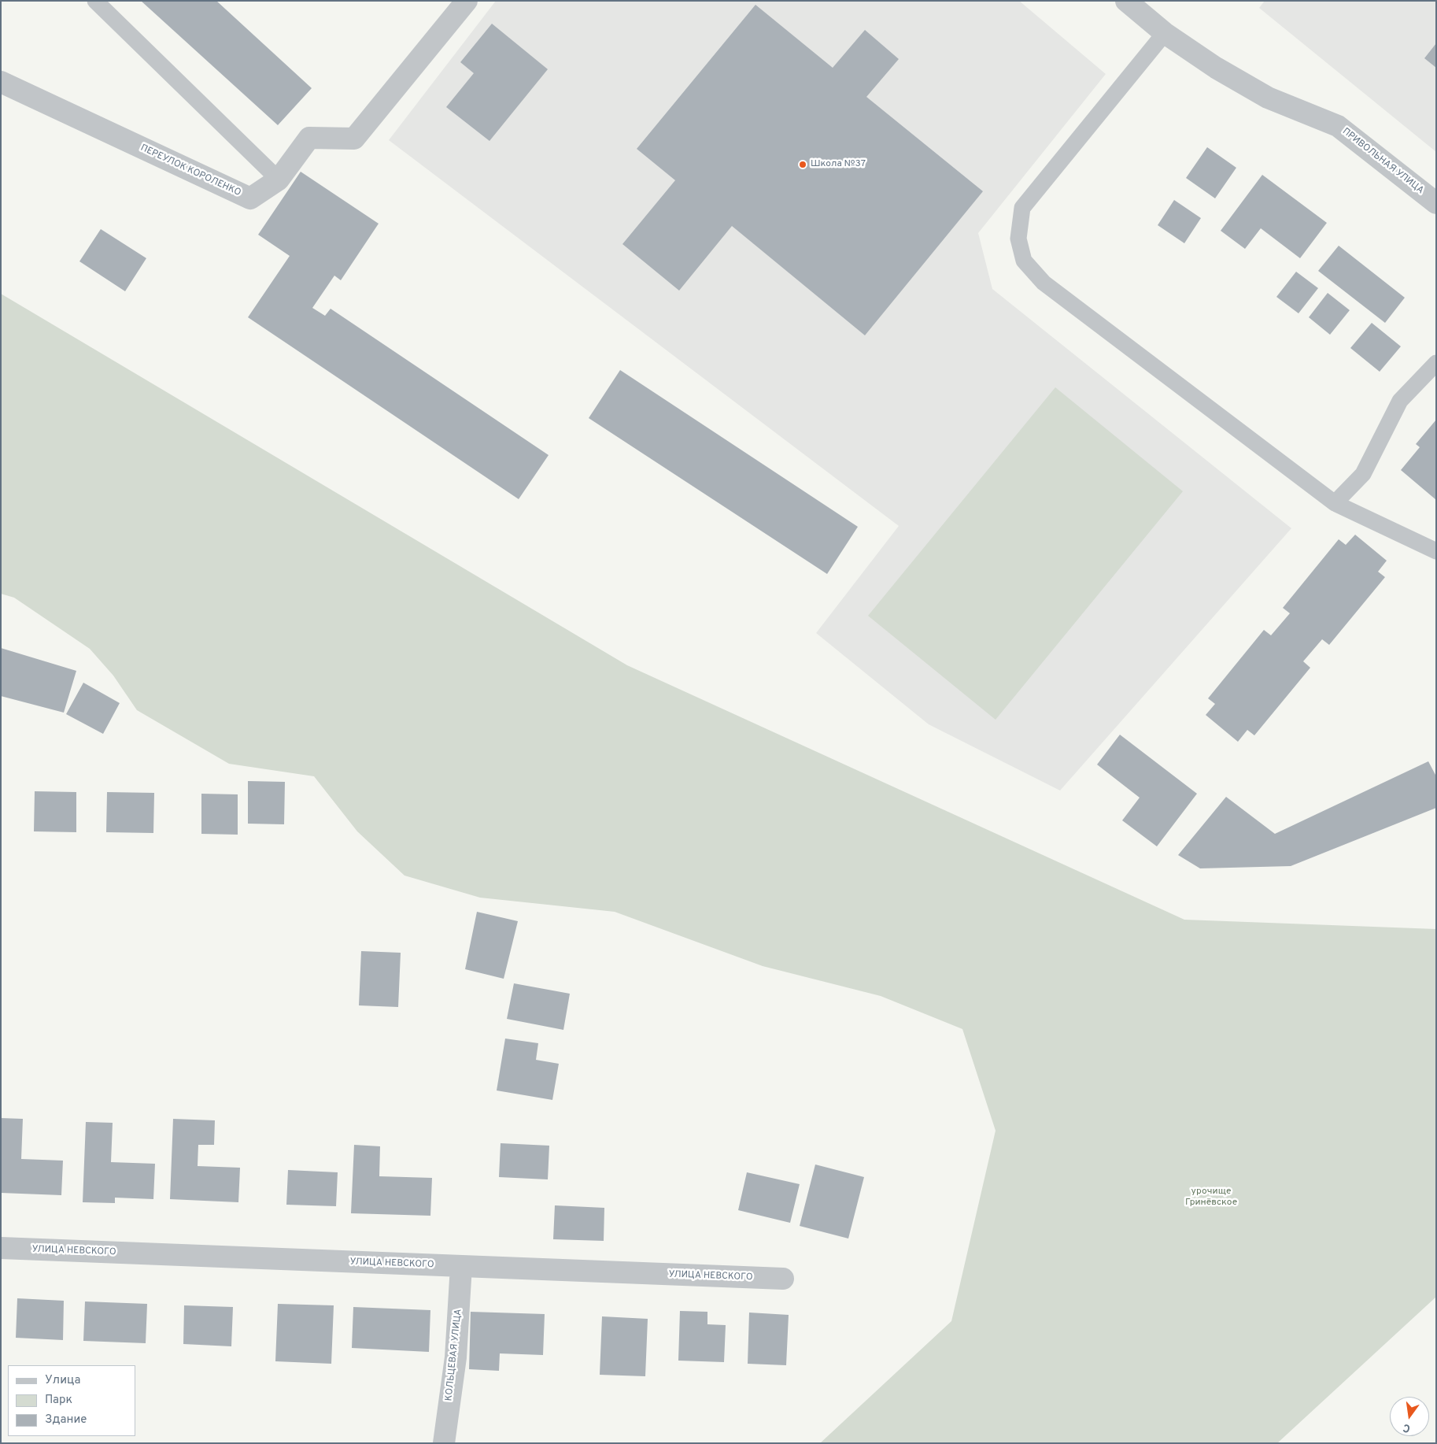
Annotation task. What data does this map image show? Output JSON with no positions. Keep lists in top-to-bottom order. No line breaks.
{"streets":{"street":["ПРИВОЛЬНАЯ УЛИЦА","ПЕРЕУЛОК КОРОЛЕНКО","УЛИЦА НЕВСКОГО","КОЛЬЦЕВАЯ УЛИЦА"]},"crossings":[["УЛИЦА НЕВСКОГО","КОЛЬЦЕВАЯ УЛИЦА"]],"parks":["урочище Гринёвское"],"places":["Школа №37"],"legend":["Улица","Парк","Здание"],"north":"bottom"}
